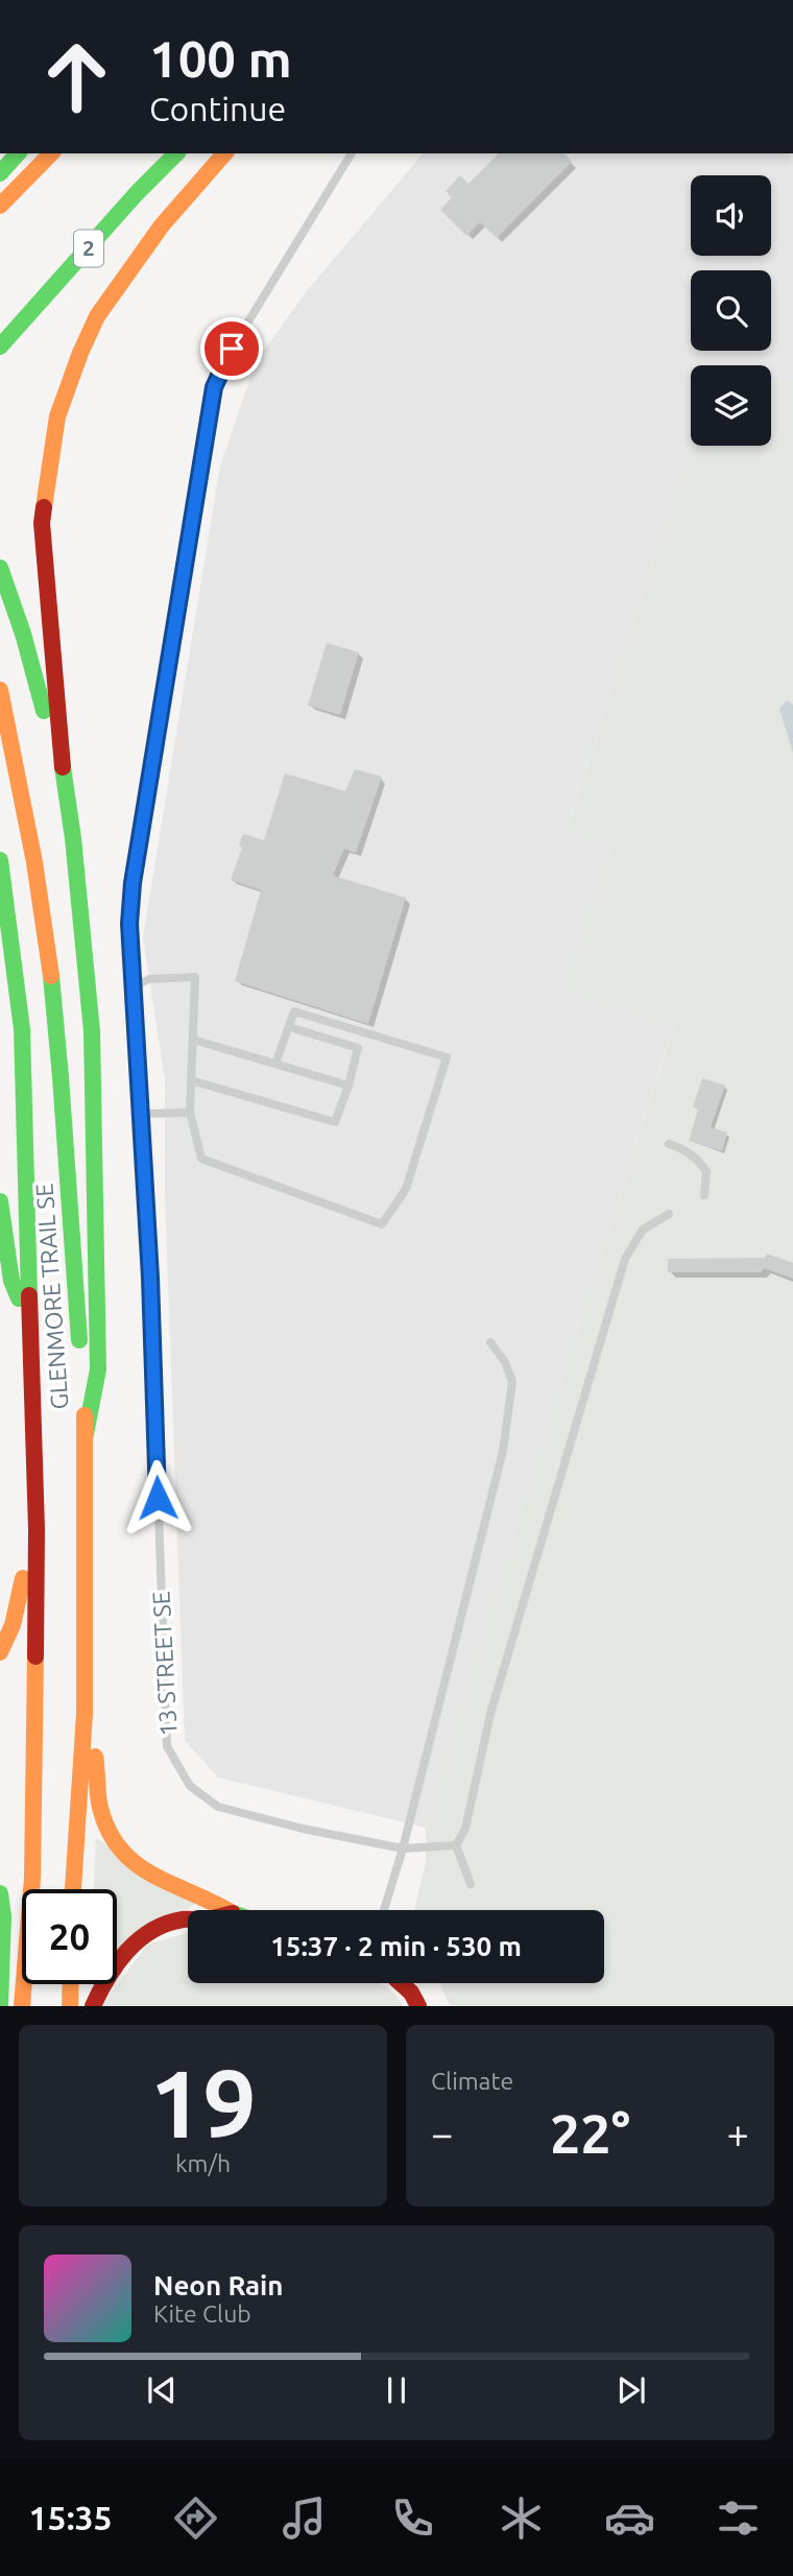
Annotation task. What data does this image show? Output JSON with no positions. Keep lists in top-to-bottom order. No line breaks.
{"streets":{"main road":["2","GLENMORE TRAIL SE"],"lane":["13 STREET SE"]},"page":{"turn":["100 m","Continue"],"limit":"20","trip":"15:37 · 2 min · 530 m","tile":[["19","km/h"],"Climate"],"heat":["−","22°","+"],"song":["Neon Rain","Kite Club"],"tabs":"15:35"}}
